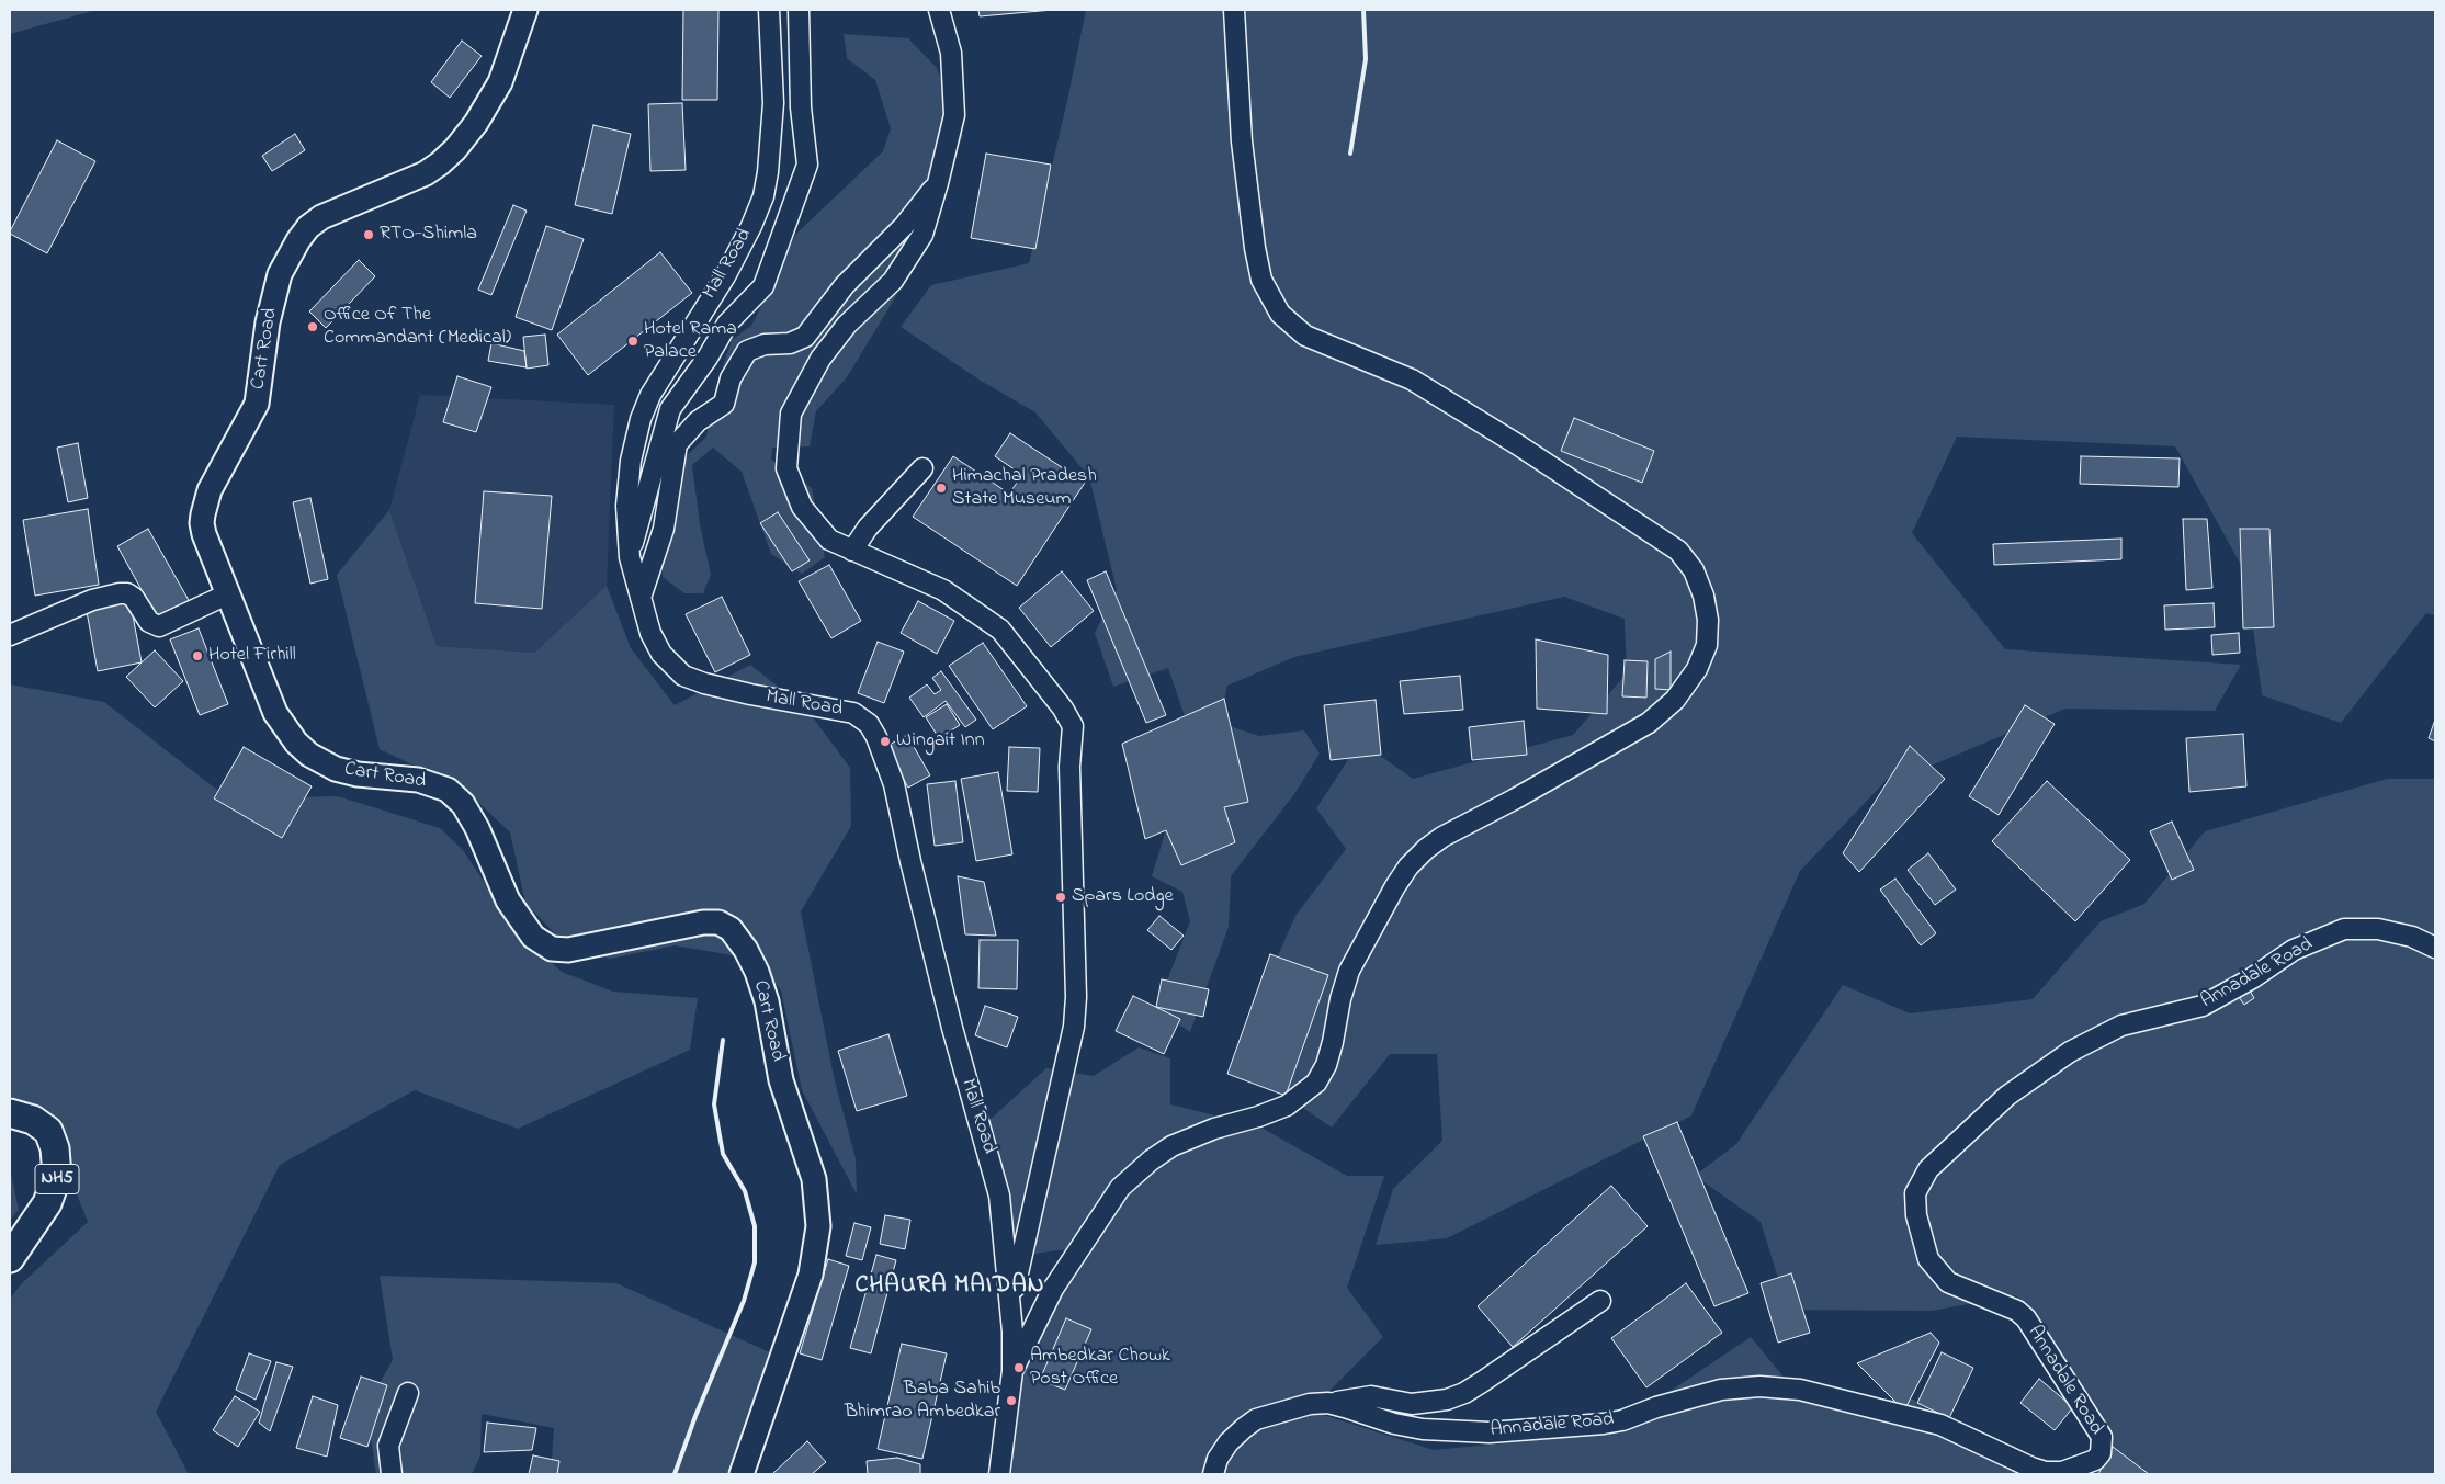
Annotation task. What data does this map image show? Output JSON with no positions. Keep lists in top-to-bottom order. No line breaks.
{"streets":{"highway":["NH5"],"main road":["Cart Road"],"street":["Mall Road","Annadale Road"]},"districts":["CHAURA MAIDAN"],"places":["RTO-Shimla","Office Of The Commandant (Medical)","Hotel Rama Palace","Himachal Pradesh State Museum","Hotel Firhill","Wingait Inn","Spars Lodge","Ambedkar Chowk Post Office","Baba Sahib Bhimrao Ambedkar"]}
